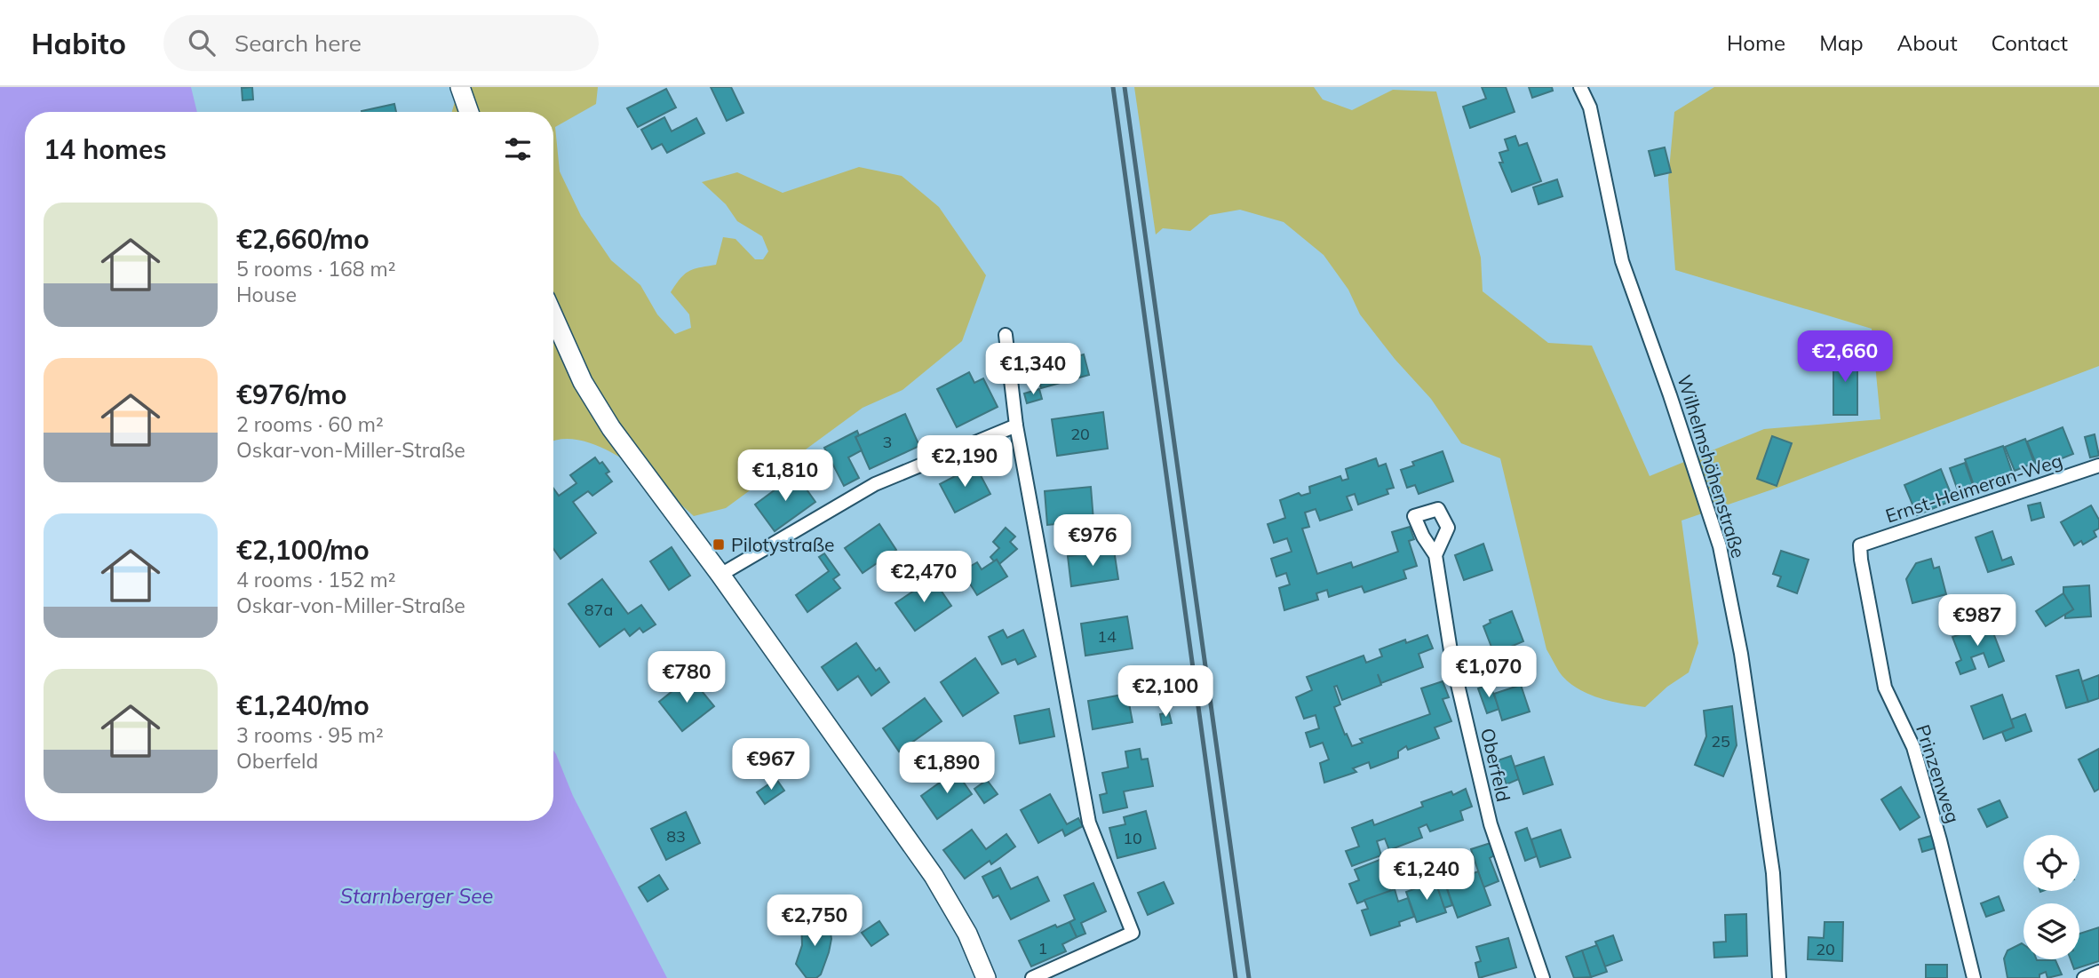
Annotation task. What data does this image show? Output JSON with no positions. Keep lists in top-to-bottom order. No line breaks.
{"streets":{"street":["Wilhelmshöhenstraße","Ernst-Heimeran-Weg","Oberfeld","Prinzenweg"]},"crossings":[["Ernst-Heimeran-Weg","Prinzenweg"]],"water":["Starnberger See"],"places":{"transit":["Pilotystraße"]},"house_numbers":["20","3","87a","14","25","83","10","1","20"],"page":{"header":"Habito","search":"Search here","nav":["Home","Map","About","Contact"],"heading":"14 homes","list":[{"name":"€2,660/mo","note":"5 rooms · 168 m² · House"},{"name":"€976/mo","note":"2 rooms · 60 m² · Oskar-von-Miller-Straße"},{"name":"€2,100/mo","note":"4 rooms · 152 m² · Oskar-von-Miller-Straße"},{"name":"€1,240/mo","note":"3 rooms · 95 m² · Oberfeld"}],"price":["€2,660","€1,340","€2,190","€1,810","€976","€2,470","€987","€1,070","€780","€2,100","€967","€1,890","€1,240","€2,750"]}}
